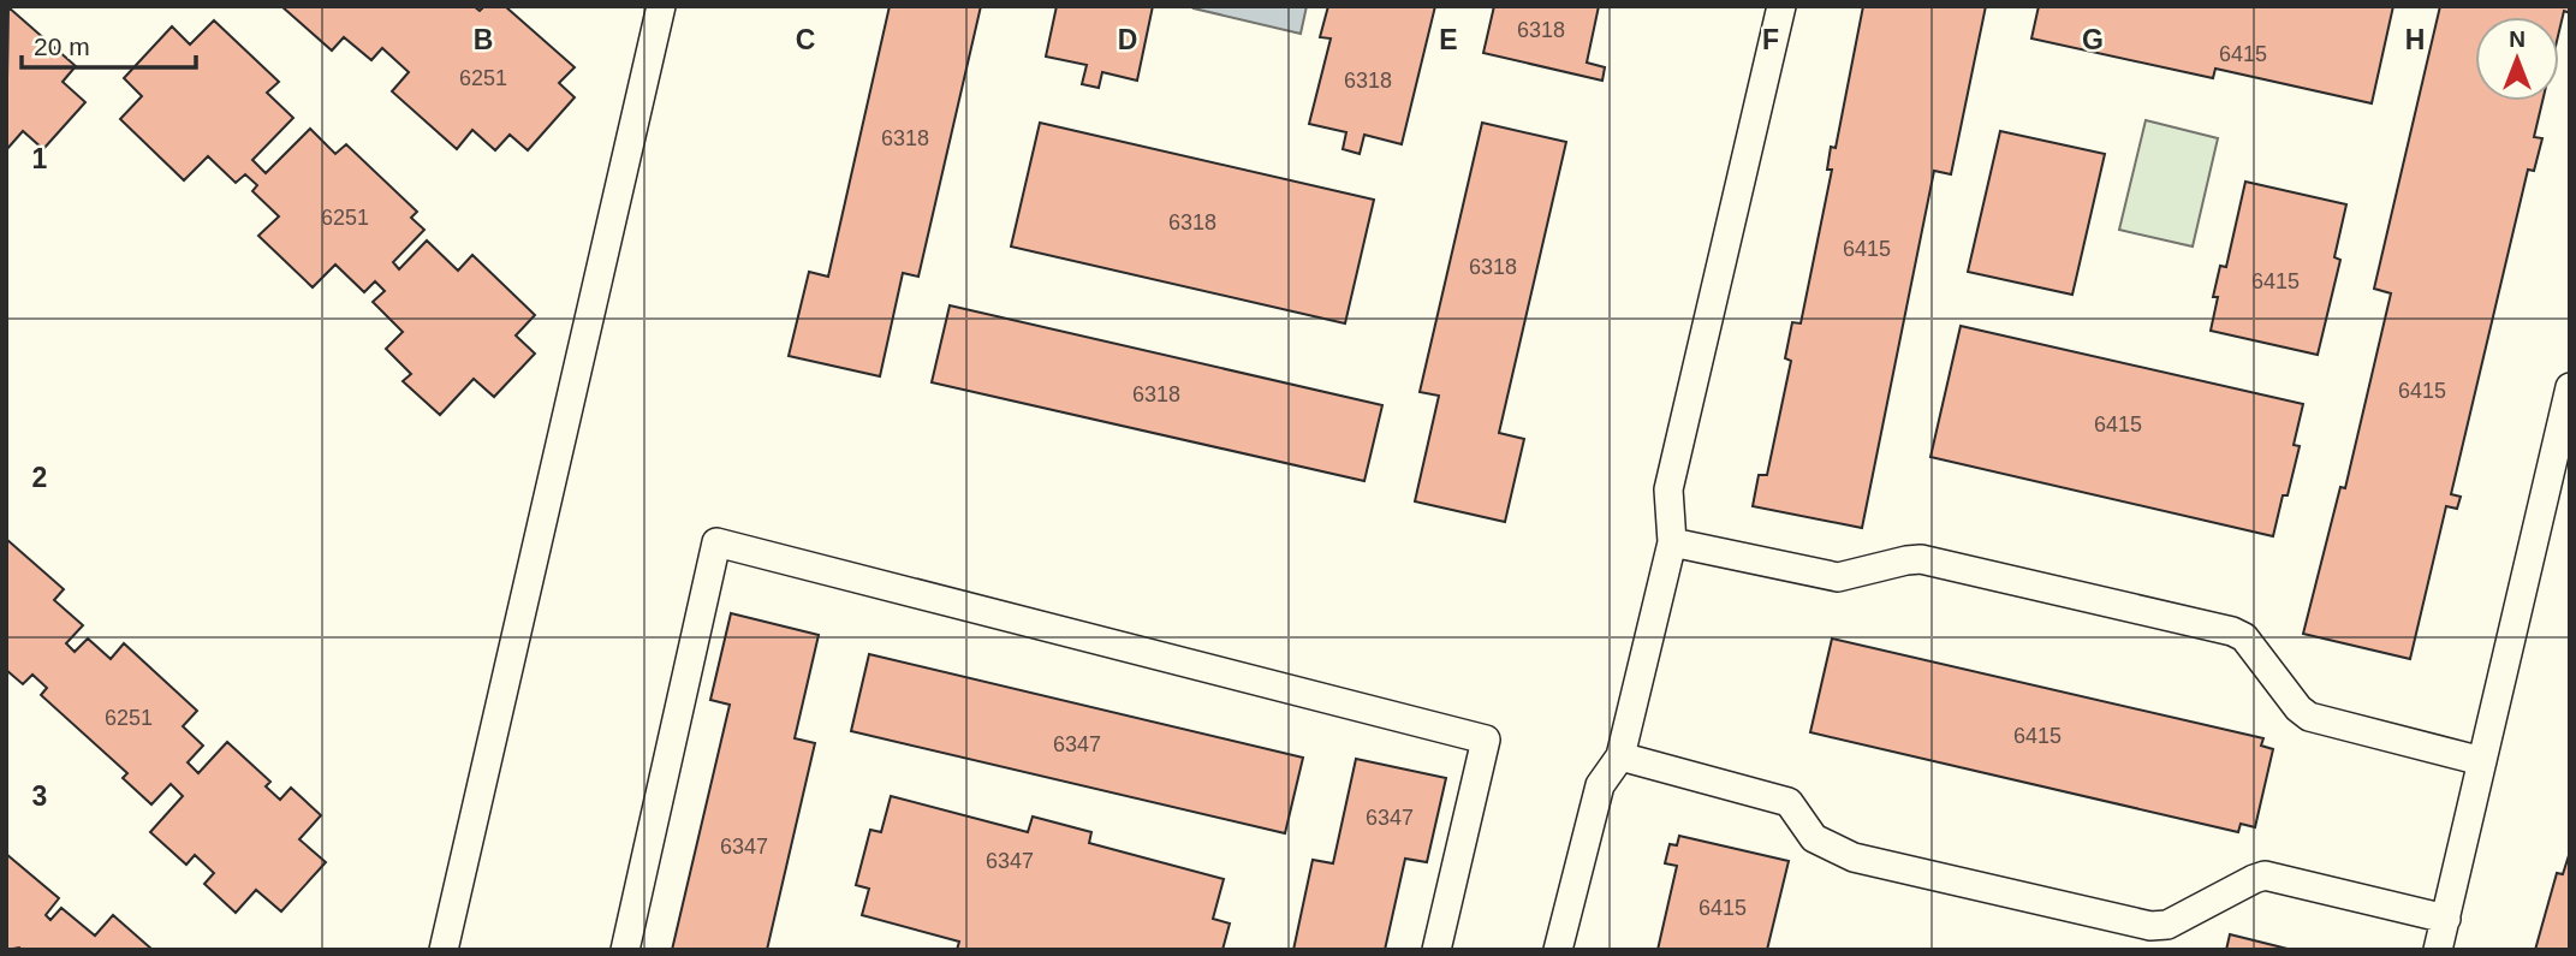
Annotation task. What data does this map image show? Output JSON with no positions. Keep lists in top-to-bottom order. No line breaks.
{"house_numbers":["6318","6415","6251","6318","6318","6251","6318","6415","6318","6415","6415","6318","6415","6251","6415","6347","6347","6347","6347","6415"],"scale_bar":"20 m","north":"top","grid":{"columns":["B","C","D","E","F","G","H"],"rows":["1","2","3"]}}
